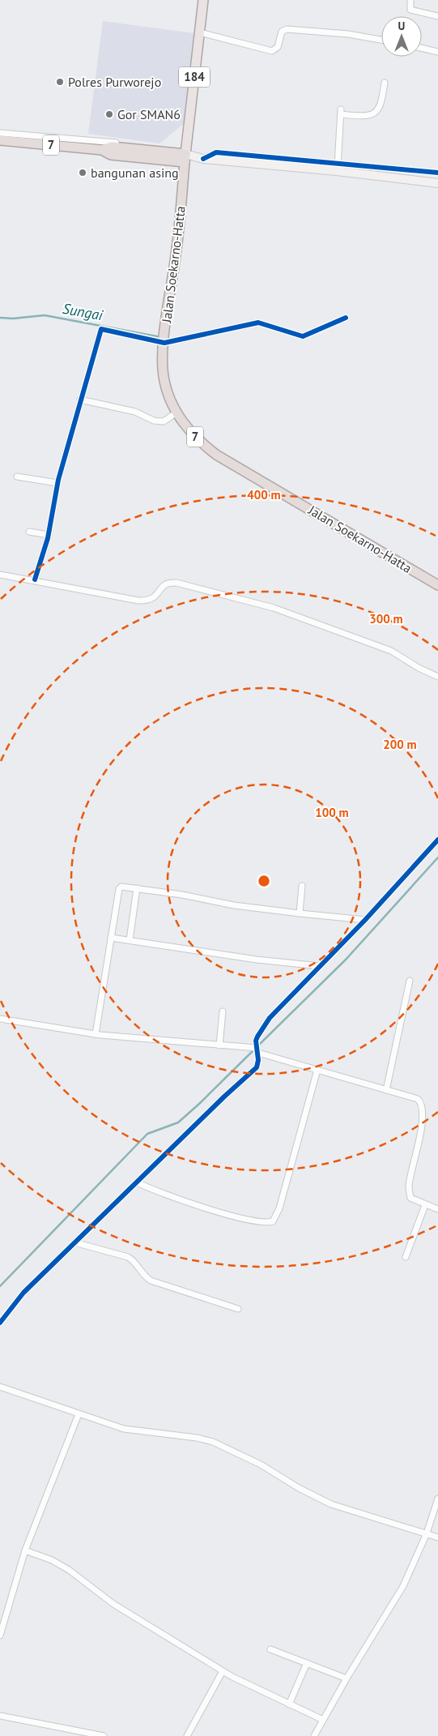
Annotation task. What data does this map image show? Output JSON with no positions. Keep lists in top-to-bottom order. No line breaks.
{"streets":{"highway":["7","Jalan Soekarno-Hatta"],"main road":["184"]},"crossings":[["184","7"],["184","Jalan Soekarno-Hatta"],["7","Jalan Soekarno-Hatta"]],"water":["Sungai"],"places":["Polres Purworejo","Gor SMAN6","bangunan asing"],"north":"top","rings":["400 m","300 m","200 m","100 m"]}
